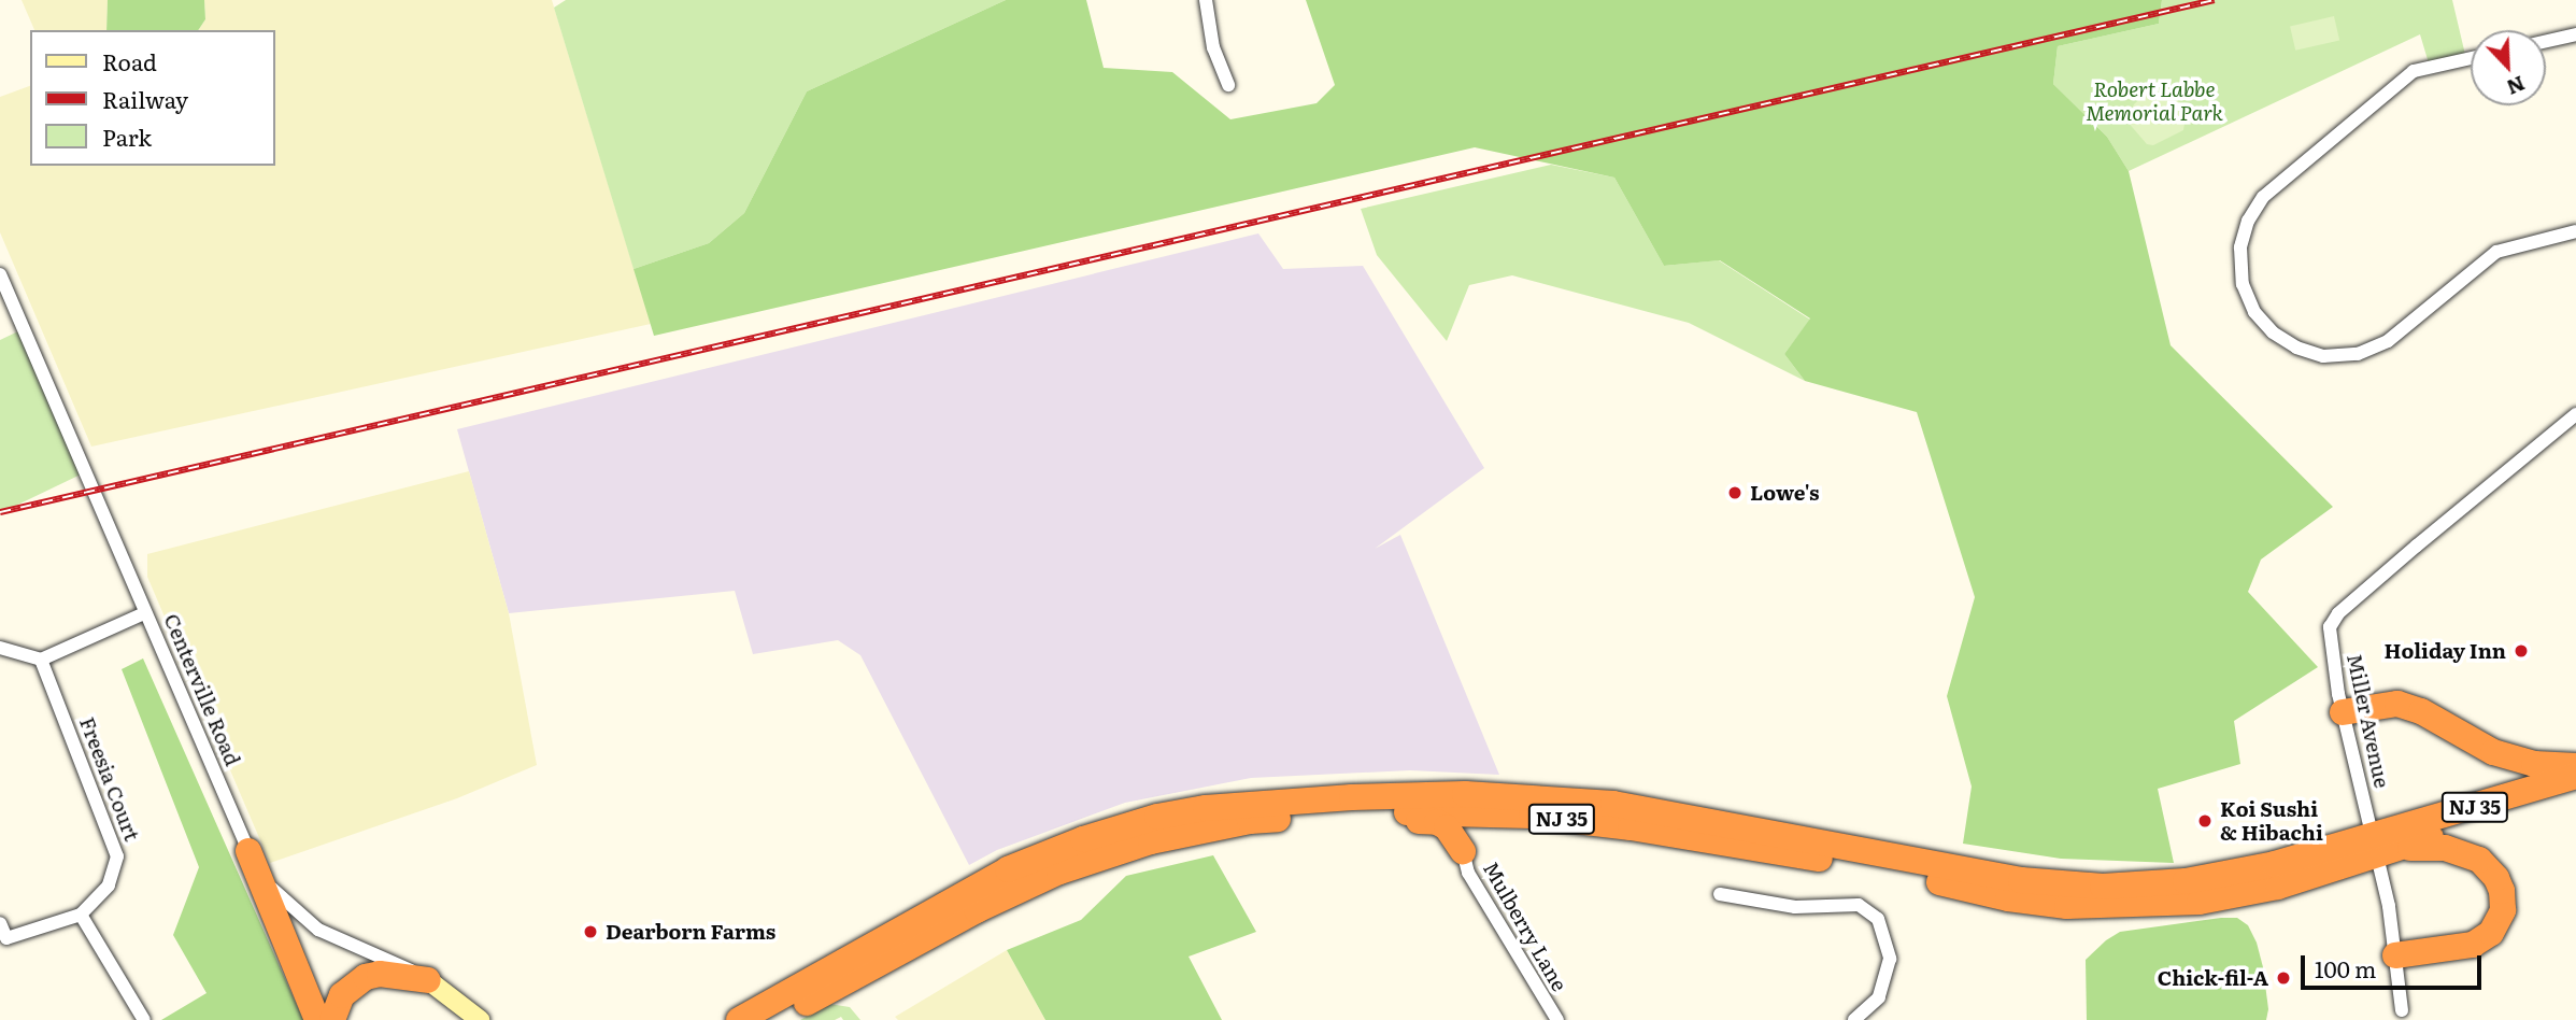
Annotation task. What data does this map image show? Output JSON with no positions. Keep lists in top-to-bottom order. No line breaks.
{"streets":{"highway":["NJ 35"],"street":["Centerville Road","Miller Avenue","Freesia Court","Mulberry Lane"]},"crossings":[["Miller Avenue","NJ 35"]],"parks":["Robert Labbe Memorial Park"],"places":["Lowe's","Holiday Inn","Koi Sushi & Hibachi","Dearborn Farms","Chick-fil-A"],"legend":["Road","Railway","Park"],"scale_bar":"100 m","north":"bottom right"}
